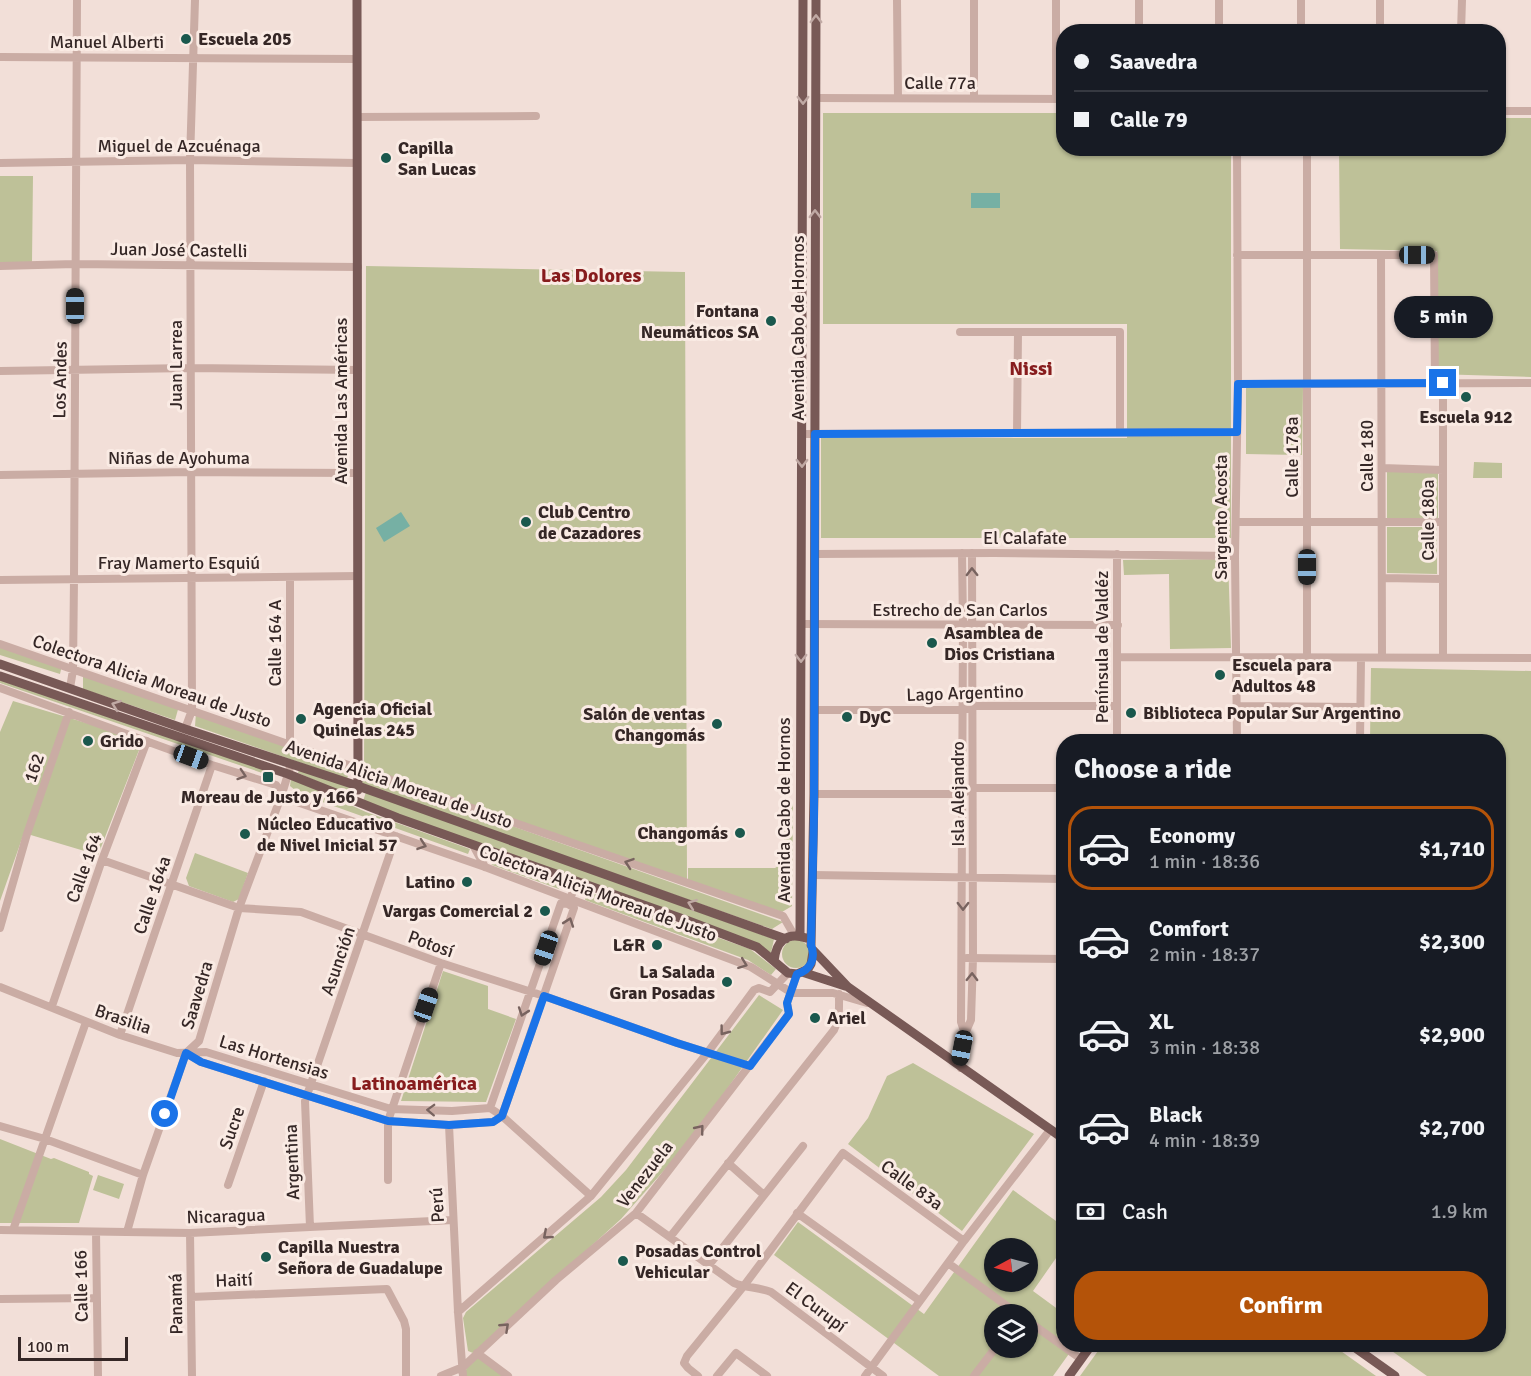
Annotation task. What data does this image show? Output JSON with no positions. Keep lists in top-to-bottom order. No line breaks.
{"streets":{"main road":["Avenida Cabo de Hornos","Avenida Las Américas","Avenida Alicia Moreau de Justo"],"street":["Manuel Alberti","Calle 77a","Miguel de Azcuénaga","Juan José Castelli","Juan Larrea","Los Andes","Calle 180","Calle 178a","Niñas de Ayohuma","Sargento Acosta","Calle 180a","El Calafate","Fray Mamerto Esquiú","Estrecho de San Carlos","Calle 164 A","Península de Valdéz","Colectora Alicia Moreau de Justo","Lago Argentino","162","Isla Alejandro","Calle 164","Calle 164a","Potosí","Asunción","Saavedra","Brasilia","Las Hortensias","Sucre","Argentina","Venezuela","Calle 83a","Perú","Nicaragua","Haití","Calle 166","Panamá","El Curupí"]},"crossings":[["Manuel Alberti","Juan Larrea"],["Manuel Alberti","Los Andes"],["Manuel Alberti","Avenida Las Américas"],["Calle 77a","Avenida Cabo de Hornos"],["Miguel de Azcuénaga","Juan Larrea"],["Miguel de Azcuénaga","Los Andes"],["Miguel de Azcuénaga","Avenida Las Américas"],["Juan José Castelli","Juan Larrea"],["Juan José Castelli","Los Andes"],["Juan José Castelli","Avenida Las Américas"],["Avenida Cabo de Hornos","El Calafate"],["Avenida Cabo de Hornos","Estrecho de San Carlos"],["Avenida Cabo de Hornos","Colectora Alicia Moreau de Justo"],["Avenida Cabo de Hornos","Lago Argentino"],["Avenida Cabo de Hornos","Avenida Alicia Moreau de Justo"],["Avenida Cabo de Hornos","Venezuela"],["Juan Larrea","Niñas de Ayohuma"],["Juan Larrea","Fray Mamerto Esquiú"],["Juan Larrea","Colectora Alicia Moreau de Justo"],["Juan Larrea","Avenida Alicia Moreau de Justo"],["Los Andes","Niñas de Ayohuma"],["Los Andes","Fray Mamerto Esquiú"],["Los Andes","Colectora Alicia Moreau de Justo"],["Los Andes","Avenida Alicia Moreau de Justo"],["Avenida Las Américas","Niñas de Ayohuma"],["Avenida Las Américas","Fray Mamerto Esquiú"],["Avenida Las Américas","Colectora Alicia Moreau de Justo"],["Avenida Las Américas","Avenida Alicia Moreau de Justo"],["Calle 180","Calle 180a"],["Sargento Acosta","El Calafate"],["El Calafate","Península de Valdéz"],["El Calafate","Isla Alejandro"],["Fray Mamerto Esquiú","Calle 164 A"],["Estrecho de San Carlos","Península de Valdéz"],["Estrecho de San Carlos","Isla Alejandro"],["Calle 164 A","Colectora Alicia Moreau de Justo"],["Península de Valdéz","Lago Argentino"],["Colectora Alicia Moreau de Justo","162"],["Colectora Alicia Moreau de Justo","Avenida Alicia Moreau de Justo"],["Colectora Alicia Moreau de Justo","Calle 164"],["Colectora Alicia Moreau de Justo","Calle 164a"],["Colectora Alicia Moreau de Justo","Asunción"],["Colectora Alicia Moreau de Justo","Saavedra"],["Colectora Alicia Moreau de Justo","Venezuela"],["Lago Argentino","Isla Alejandro"],["Avenida Alicia Moreau de Justo","Isla Alejandro"],["Avenida Alicia Moreau de Justo","Saavedra"],["Avenida Alicia Moreau de Justo","Venezuela"],["Calle 164","Potosí"],["Calle 164","Brasilia"],["Calle 164a","Potosí"],["Calle 164a","Brasilia"],["Potosí","Asunción"],["Potosí","Saavedra"],["Potosí","Venezuela"],["Asunción","Las Hortensias"],["Asunción","Argentina"],["Saavedra","Brasilia"],["Saavedra","Las Hortensias"],["Saavedra","Nicaragua"],["Brasilia","Las Hortensias"],["Las Hortensias","Sucre"],["Las Hortensias","Argentina"],["Las Hortensias","Perú"],["Argentina","Nicaragua"],["Venezuela","Perú"],["Venezuela","El Curupí"],["Perú","Nicaragua"],["Nicaragua","Calle 166"],["Nicaragua","Panamá"],["Haití","Panamá"]],"districts":["Las Dolores","Nissi","Latinoamérica"],"places":{"other":["Escuela 205","Capilla San Lucas","Fontana Neumáticos SA","Escuela 912","Club Centro de Cazadores","Asamblea de Dios Cristiana","Escuela para Adultos 48","Biblioteca Popular Sur Argentino","DyC","Agencia Oficial Quinelas 245","Salón de ventas Changomás","Grido","Changomás","Núcleo Educativo de Nivel Inicial 57","Latino","Vargas Comercial 2","L&R","La Salada Gran Posadas","Ariel","Capilla Nuestra Señora de Guadalupe","Posadas Control Vehicular"],"transit":["Moreau de Justo y 166"]},"scale_bar":"100 m","north":"left","page":{"banner":["Saavedra","Calle 79"],"bubble":"5 min","heading":"Choose a ride","list":[{"name":"Economy","note":"1 min · 18:36","value":"$1,710"},{"name":"Comfort","note":"2 min · 18:37","value":"$2,300"},{"name":"XL","note":"3 min · 18:38","value":"$2,900"},{"name":"Black","note":"4 min · 18:39","value":"$2,700"}],"pay":["Cash","1.9 km"],"buttons":"Confirm","scale":"100 m"}}
